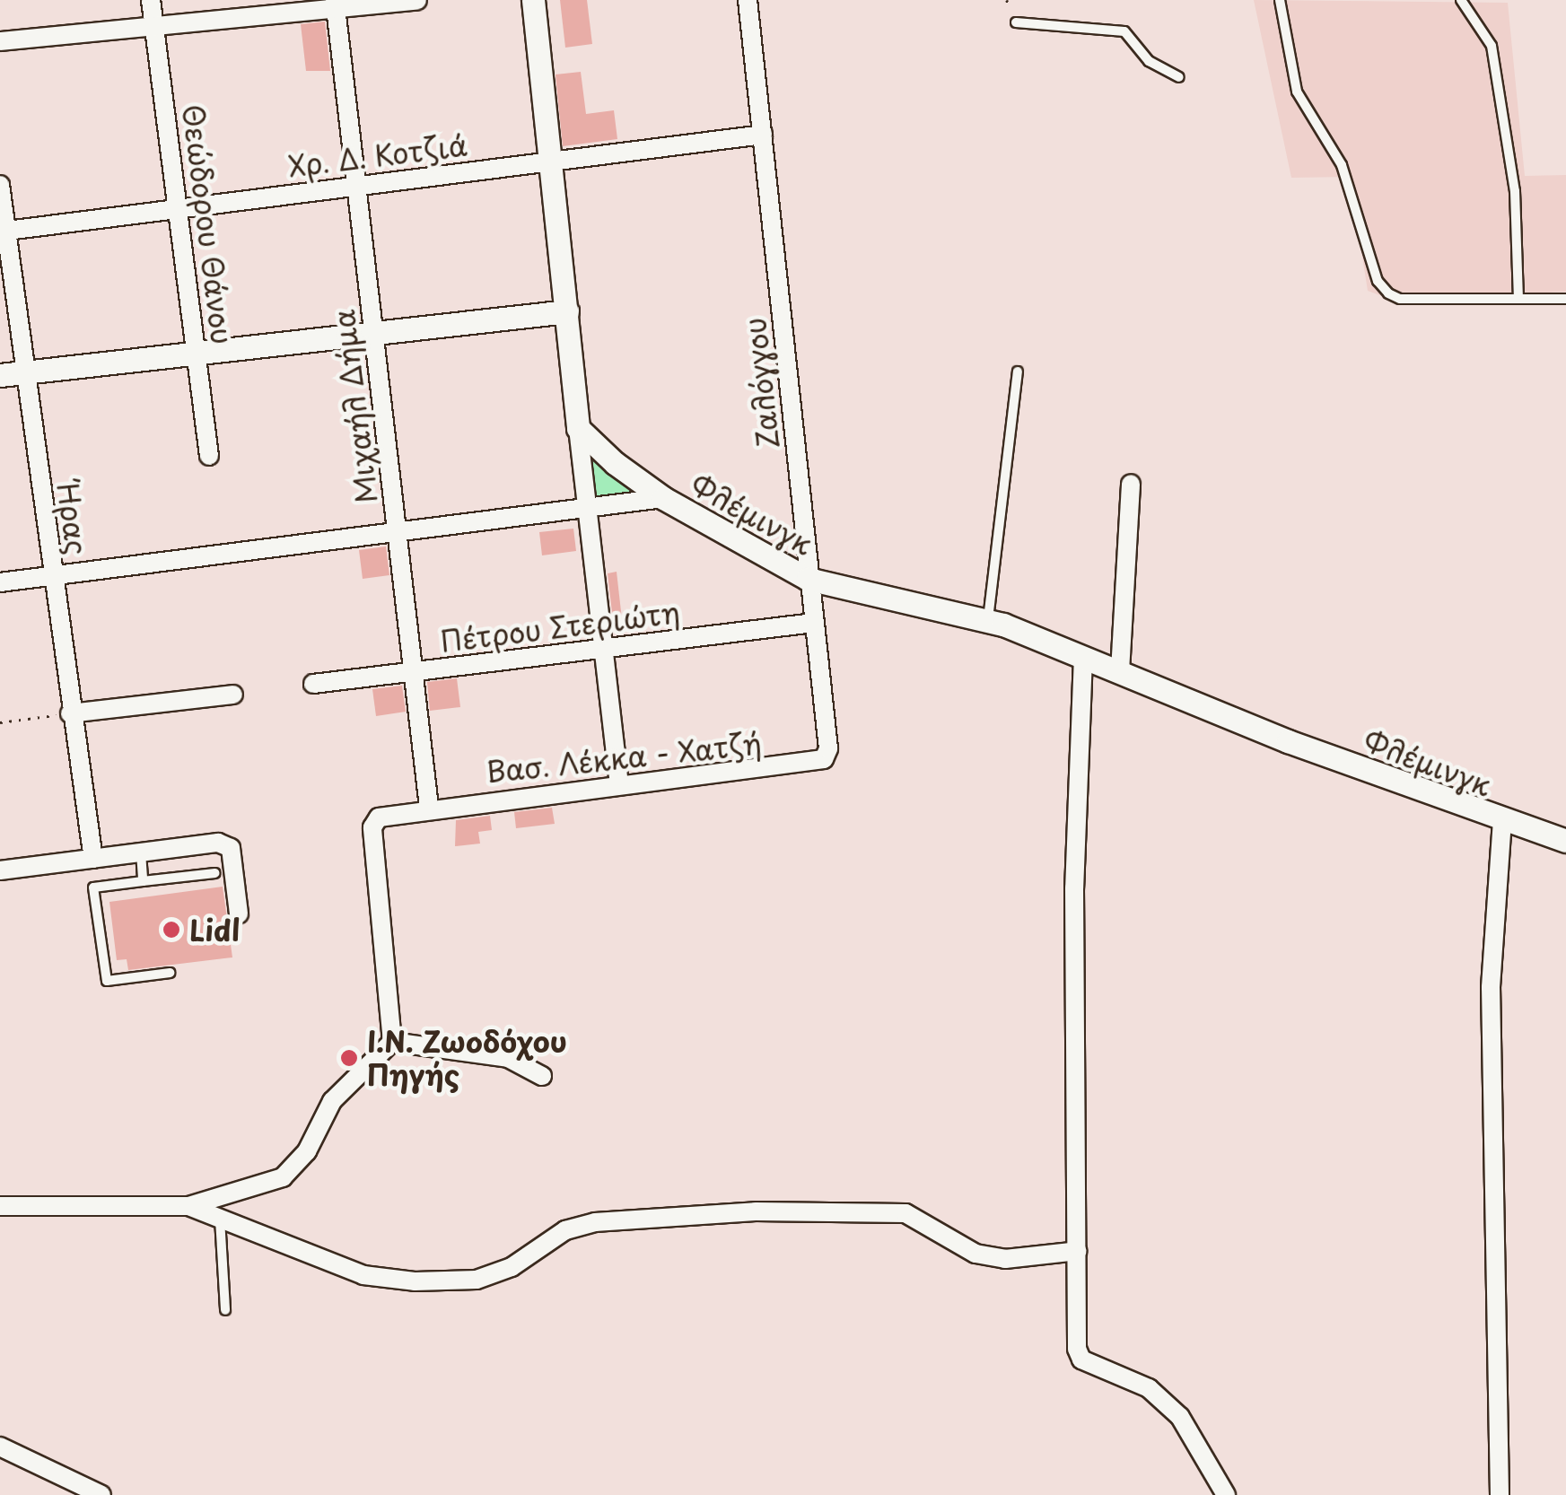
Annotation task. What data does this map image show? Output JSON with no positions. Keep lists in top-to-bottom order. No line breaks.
{"streets":{"street":["Χρ. Δ. Κοτζιά","Θεώδορου Θάνου","Ζαλόγγου","Μιχαήλ Δήμα","Φλέμινγκ","Ήρας","Πέτρου Στεριώτη","Βασ. Λέκκα - Χατζή"]},"crossings":[["Χρ. Δ. Κοτζιά","Θεώδορου Θάνου"],["Χρ. Δ. Κοτζιά","Ζαλόγγου"],["Χρ. Δ. Κοτζιά","Μιχαήλ Δήμα"],["Χρ. Δ. Κοτζιά","Ήρας"],["Ζαλόγγου","Φλέμινγκ"],["Ζαλόγγου","Πέτρου Στεριώτη"],["Ζαλόγγου","Βασ. Λέκκα - Χατζή"],["Μιχαήλ Δήμα","Πέτρου Στεριώτη"],["Μιχαήλ Δήμα","Βασ. Λέκκα - Χατζή"]],"places":["Lidl","Ι.Ν. Ζωοδόχου Πηγής"]}
